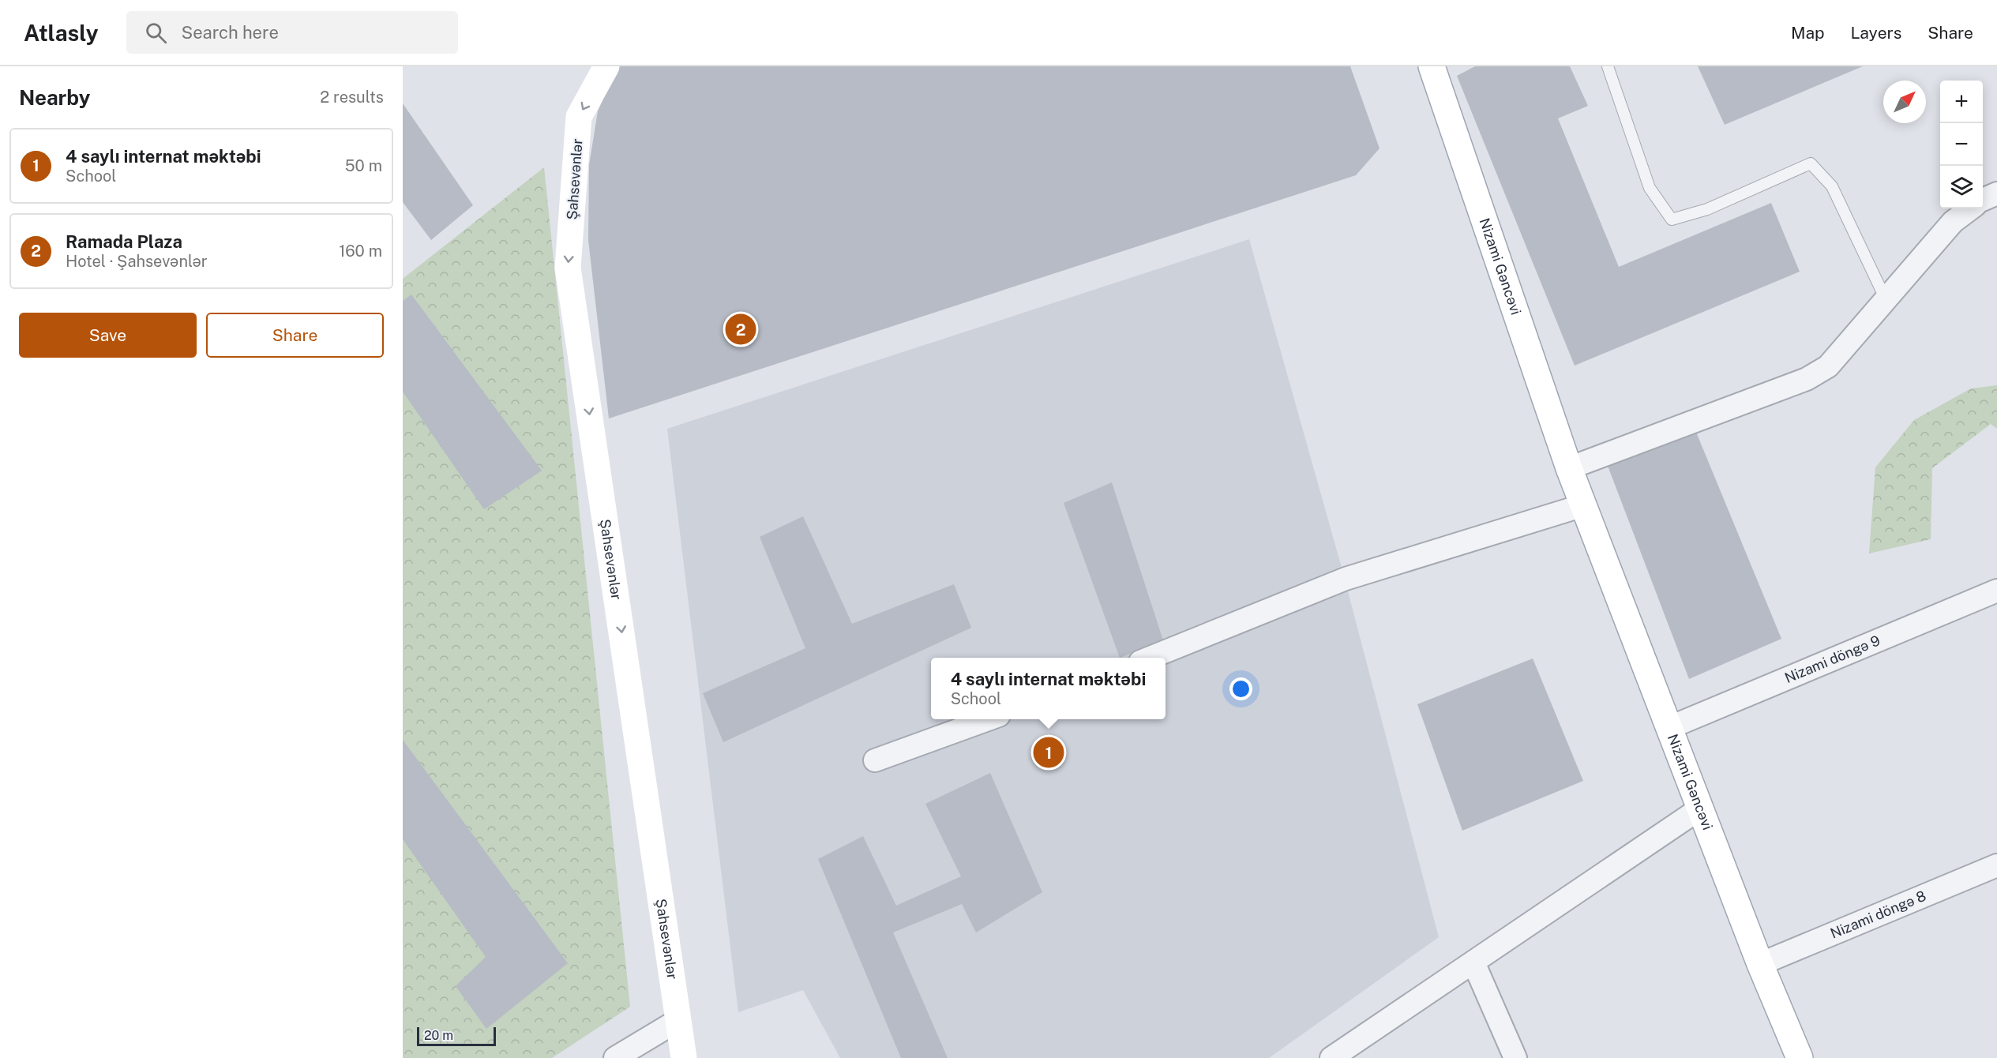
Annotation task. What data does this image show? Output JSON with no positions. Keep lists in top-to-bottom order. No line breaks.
{"streets":{"main road":["Şahsevənlər","Nizami Gəncəvi"],"street":["Nizami döngə 9","Nizami döngə 8"]},"crossings":[["Nizami Gəncəvi","Nizami döngə 9"],["Nizami Gəncəvi","Nizami döngə 8"]],"one_way":["Şahsevənlər"],"scale_bar":"20 m","north":"top right","page":{"header":"Atlasly","search":"Search here","nav":["Map","Layers","Share"],"heading":["Nearby","2 results"],"map_buttons":["+","−"],"list":[{"mark":"1","name":"4 saylı internat məktəbi","note":"School","value":"50 m"},{"mark":"2","name":"Ramada Plaza","note":"Hotel · Şahsevənlər","value":"160 m"}],"buttons":["Save","Share"],"pins":["2","1"],"popup":["4 saylı internat məktəbi","School"],"scale":"20 m"}}
